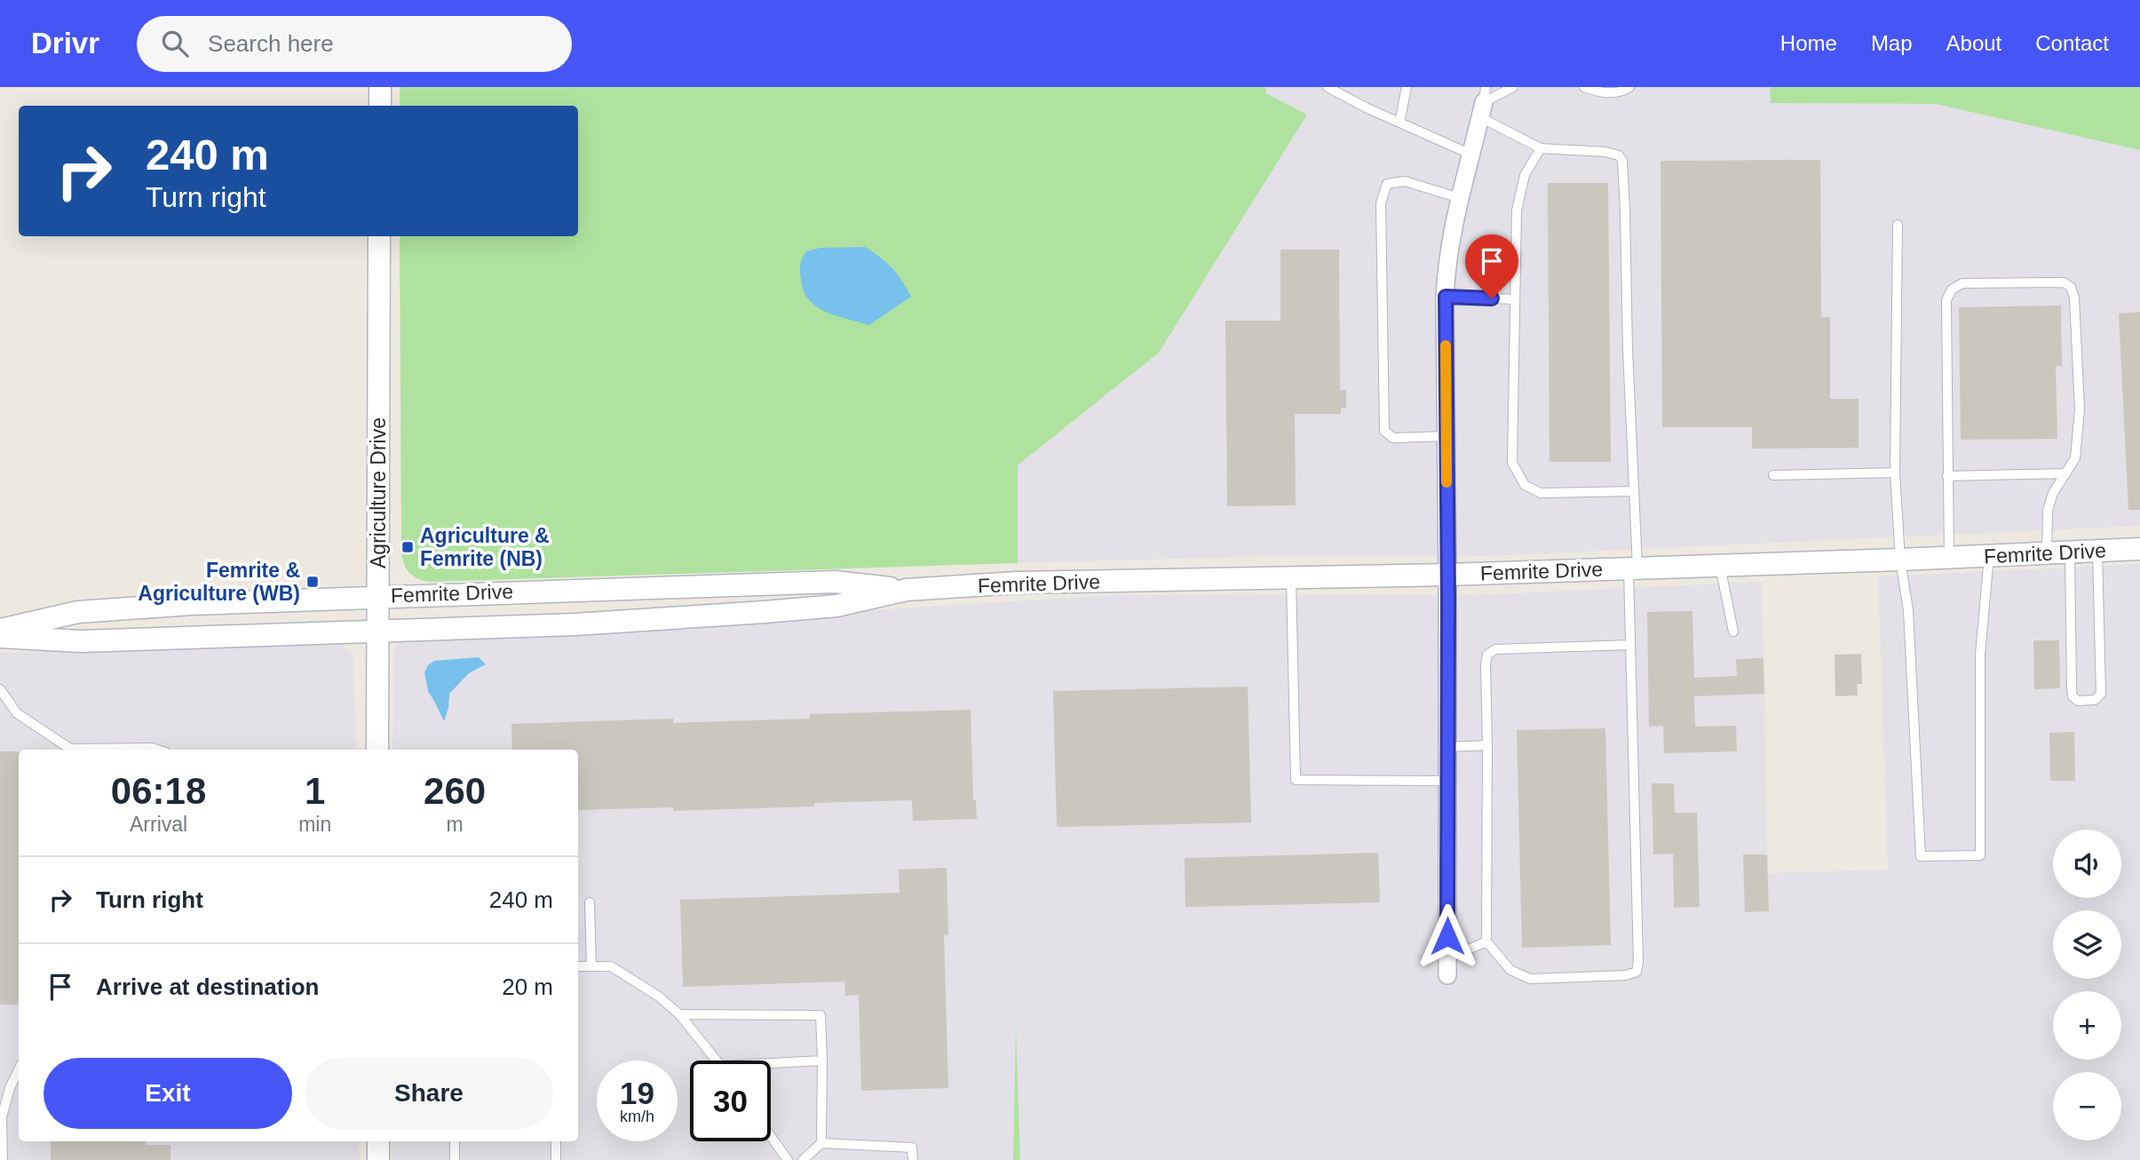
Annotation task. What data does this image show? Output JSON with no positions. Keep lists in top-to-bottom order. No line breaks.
{"streets":{"street":["Agriculture Drive","Femrite Drive"]},"crossings":[["Agriculture Drive","Femrite Drive"]],"places":{"transit":["Agriculture & Femrite (NB)","Femrite & Agriculture (WB)"]},"page":{"header":"Drivr","search":"Search here","nav":["Home","Map","About","Contact"],"turn":["240 m","Turn right"],"eta":["06:18","Arrival","1","min","260","m"],"map_buttons":["+","−"],"list":[{"name":"Turn right","value":"240 m"},{"name":"Arrive at destination","value":"20 m"}],"buttons":["Exit","Share"],"speed":"19 km/h","limit":"30"}}
